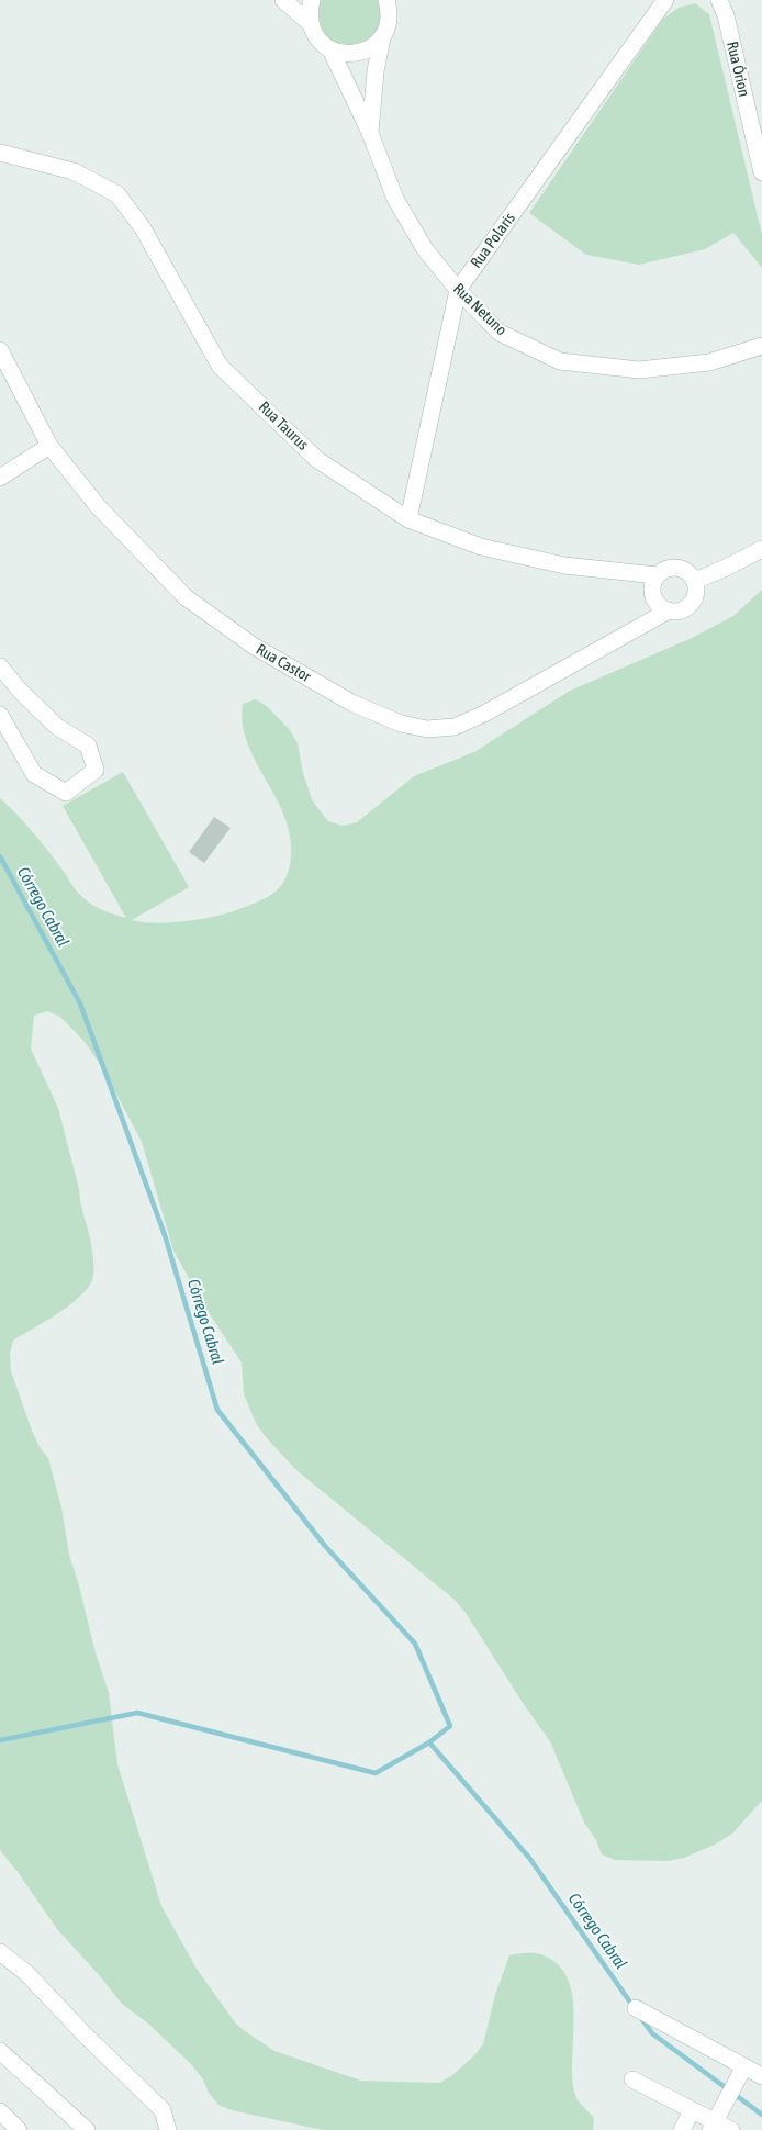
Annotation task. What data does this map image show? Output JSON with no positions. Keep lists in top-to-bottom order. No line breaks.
{"streets":{"street":["Rua Órion","Rua Polaris","Rua Netuno","Rua Taurus","Rua Castor"]},"crossings":[["Rua Polaris","Rua Netuno"],["Rua Polaris","Rua Taurus"],["Rua Taurus","Rua Castor"]],"water":["Córrego Cabral"]}
